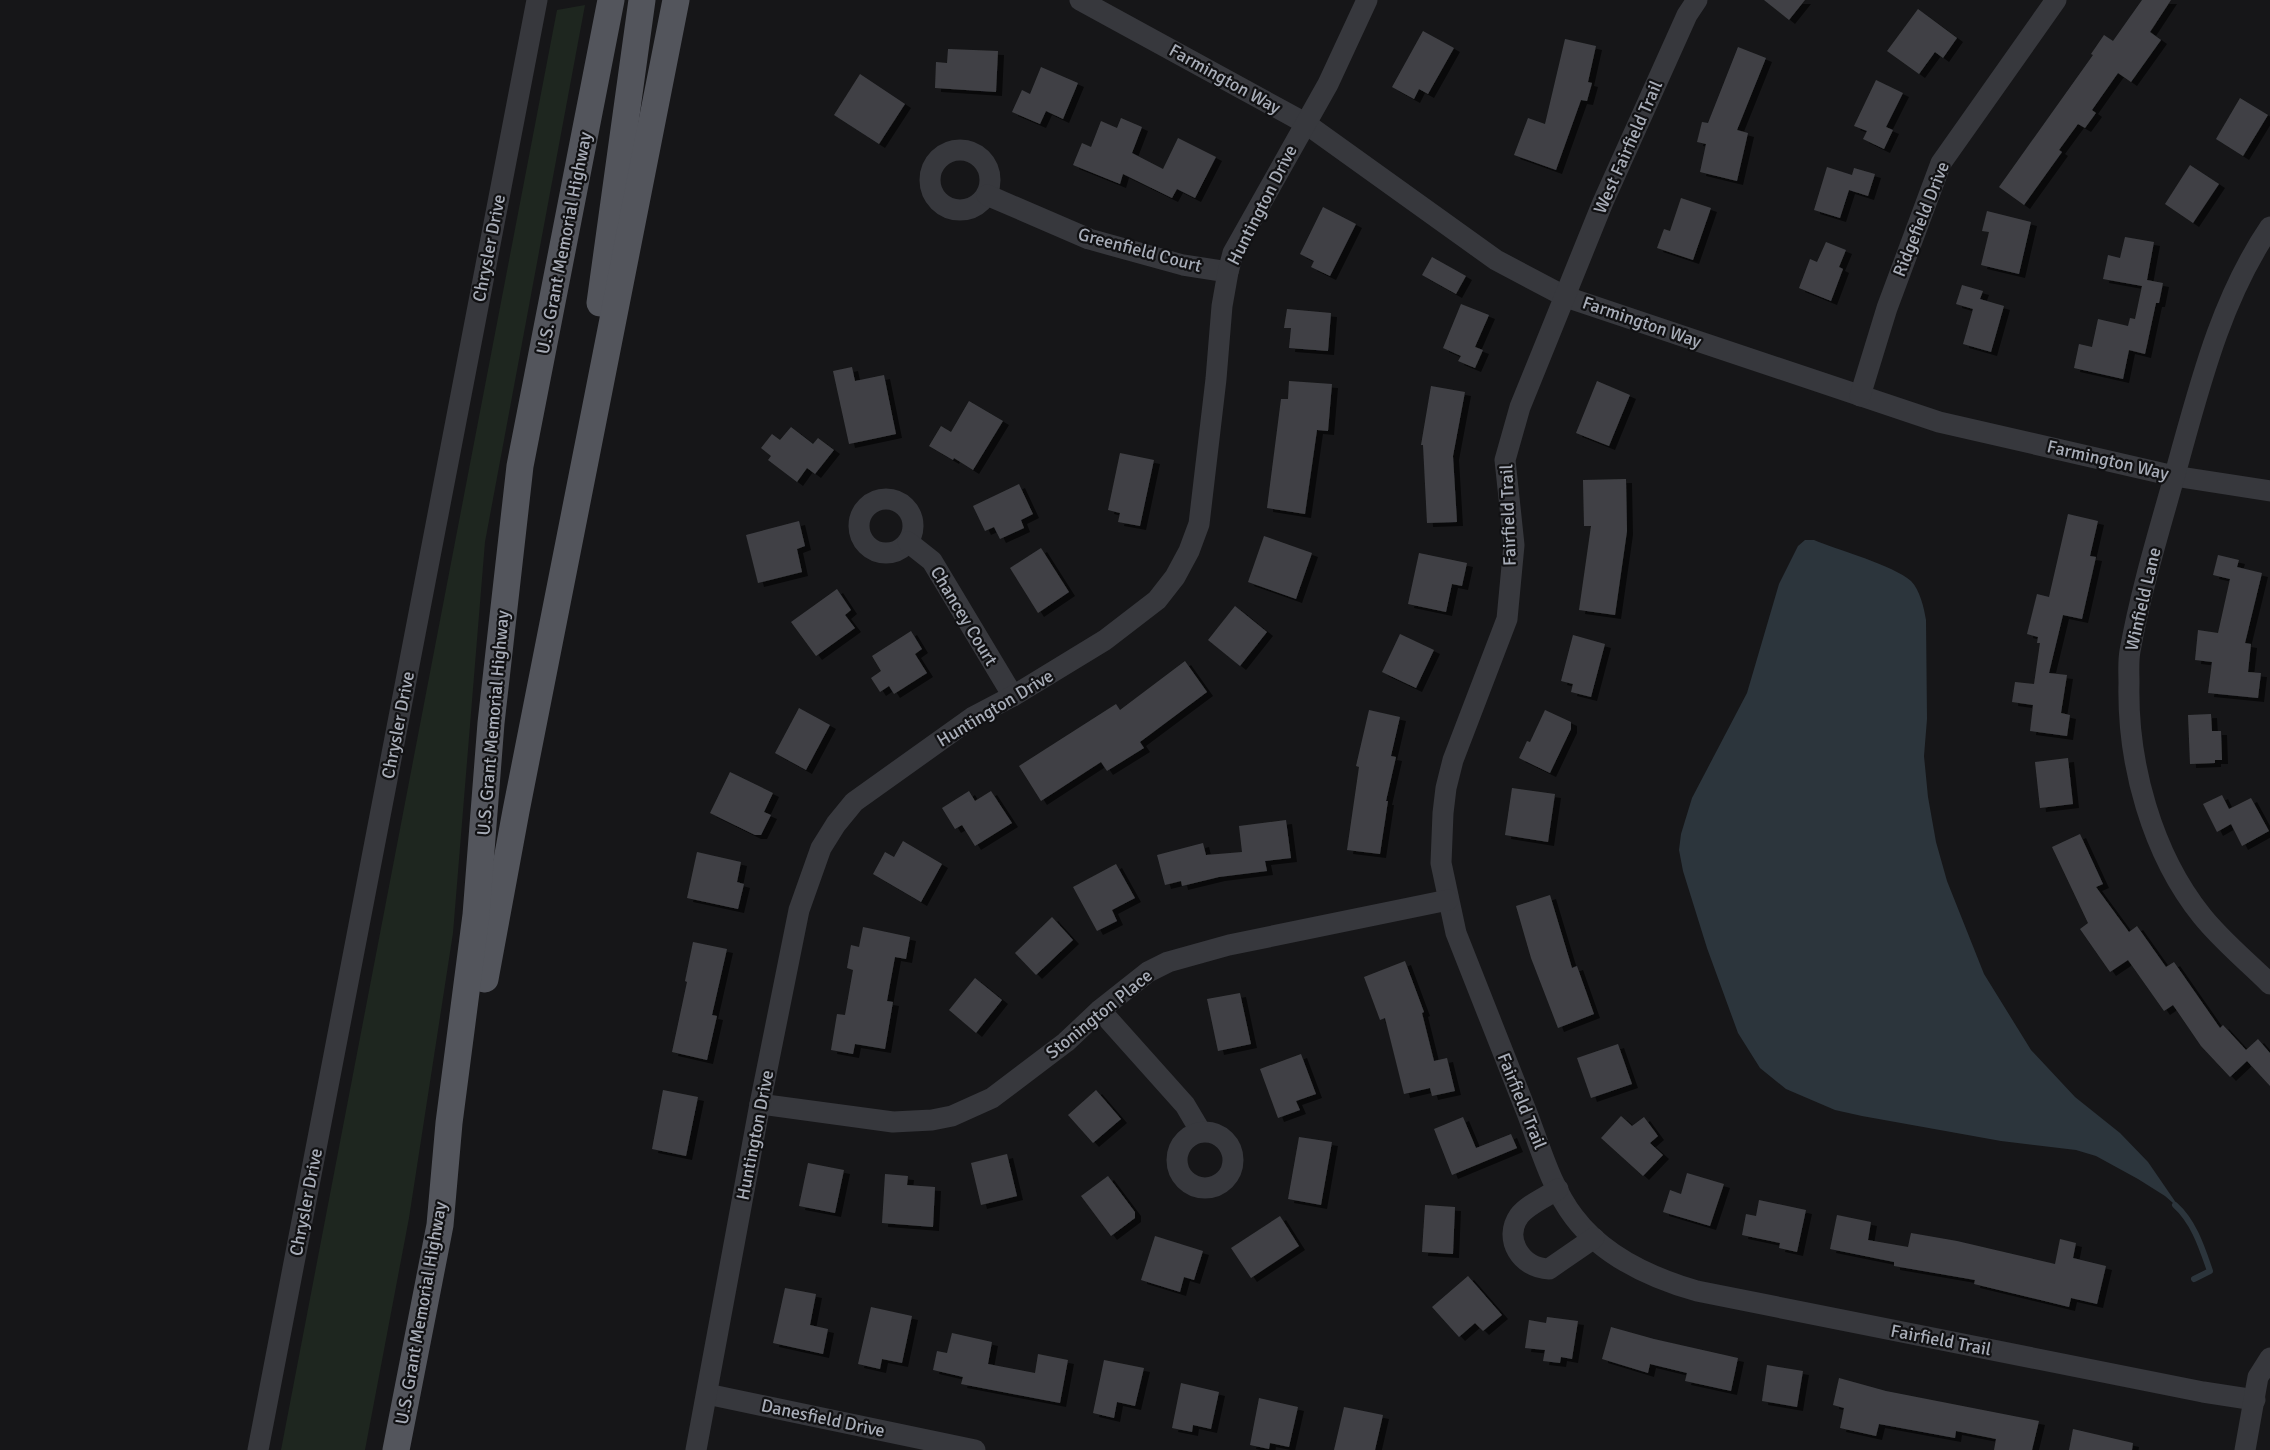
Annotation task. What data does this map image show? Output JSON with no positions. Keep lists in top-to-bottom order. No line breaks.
{"streets":{"main road":["U.S. Grant Memorial Highway"],"street":["Farmington Way","West Fairfield Trail","Huntington Drive","Ridgefield Drive","Chrysler Drive","Greenfield Court","Fairfield Trail","Winfield Lane","Chancey Court","Stonington Place","Danesfield Drive"]},"crossings":[["Farmington Way","West Fairfield Trail"],["Farmington Way","Huntington Drive"],["Farmington Way","Ridgefield Drive"],["Farmington Way","Fairfield Trail"],["Farmington Way","Winfield Lane"],["West Fairfield Trail","Fairfield Trail"],["Huntington Drive","Greenfield Court"],["Huntington Drive","Chancey Court"],["Huntington Drive","Stonington Place"],["Huntington Drive","Danesfield Drive"],["Fairfield Trail","Stonington Place"]]}
